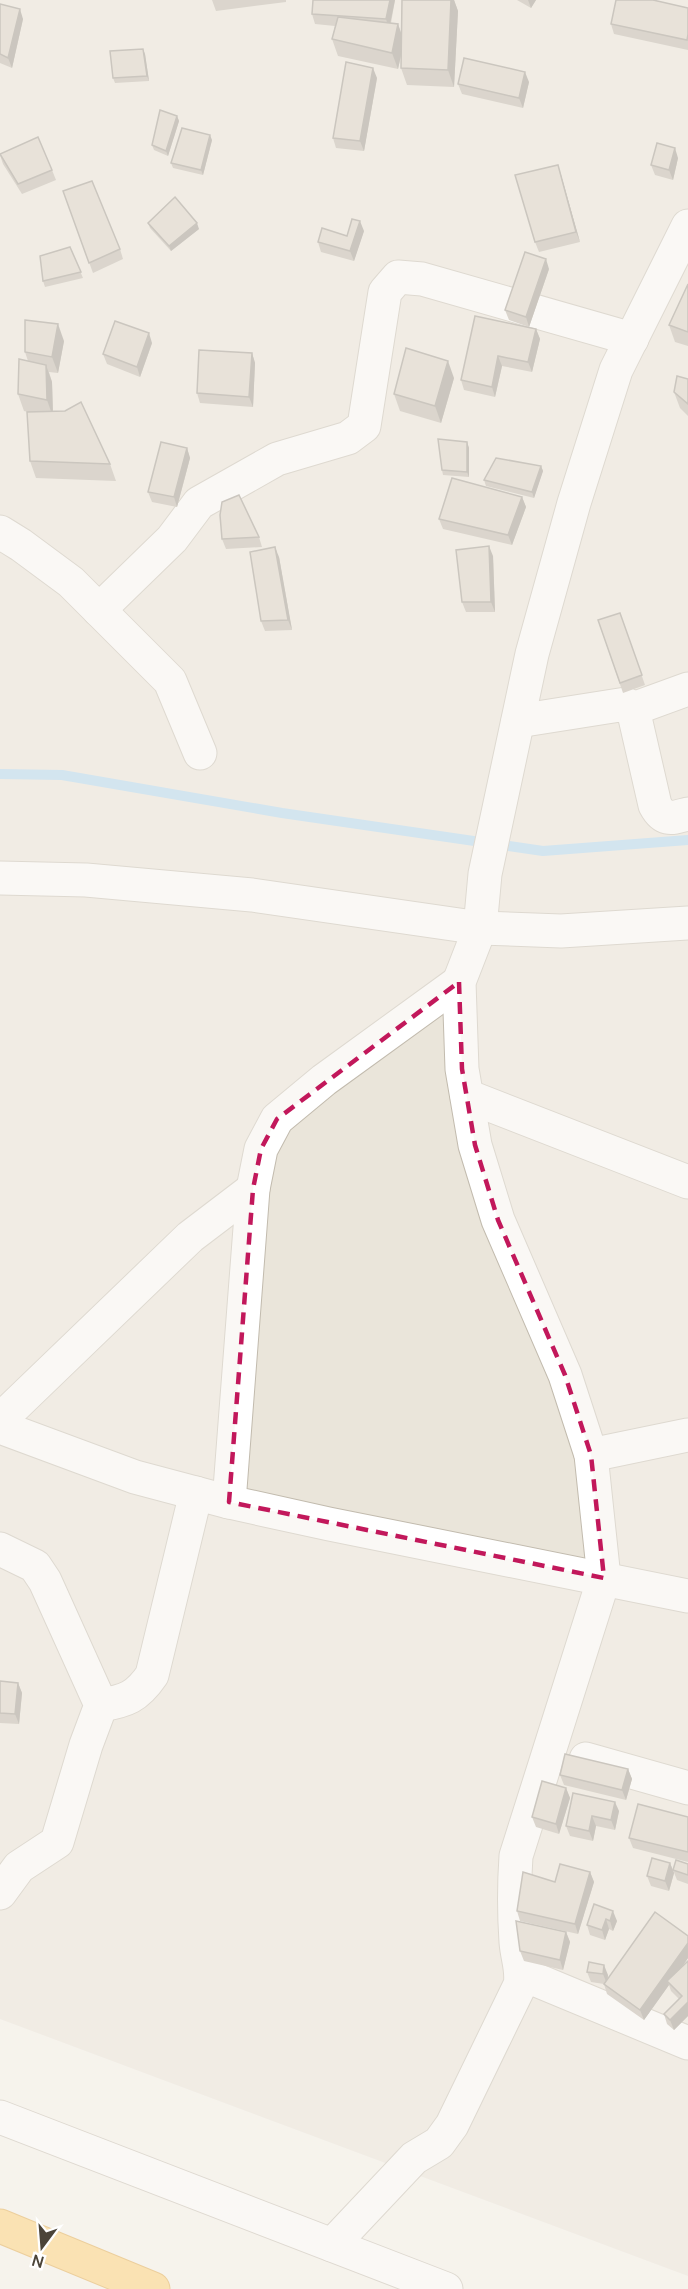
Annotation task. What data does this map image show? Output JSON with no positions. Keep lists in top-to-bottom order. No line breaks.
{"north":"bottom"}
